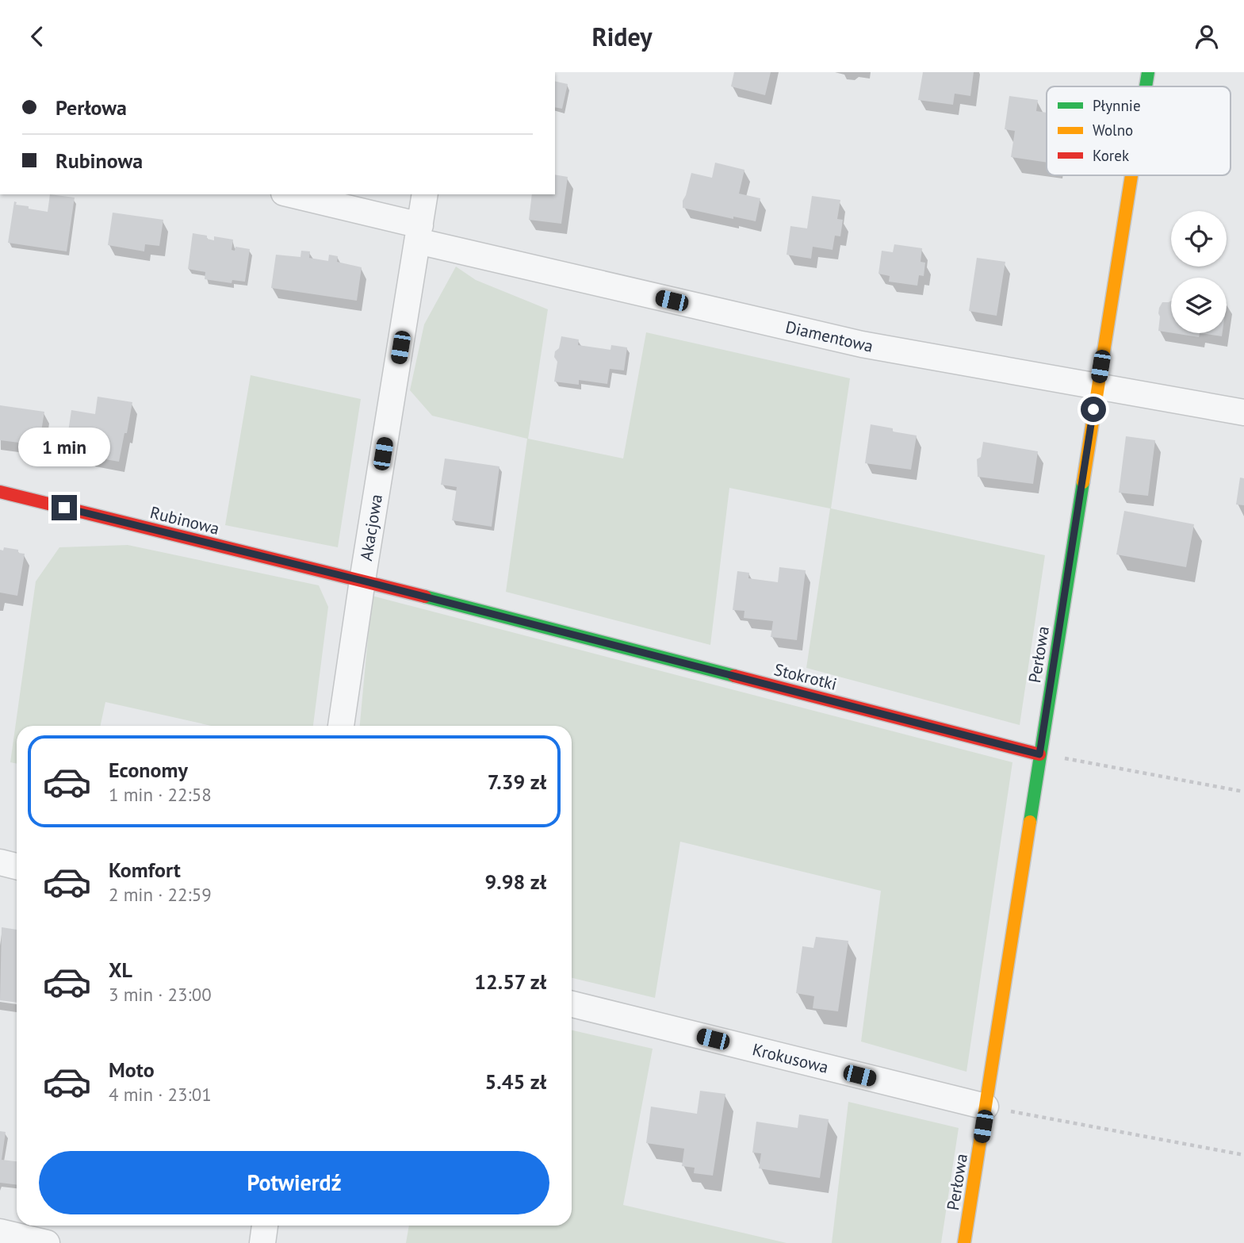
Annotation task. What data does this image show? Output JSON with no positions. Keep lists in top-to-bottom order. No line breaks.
{"streets":{"street":["Diamentowa","Rubinowa","Akacjowa","Perłowa","Stokrotki","Krokusowa"]},"crossings":[["Diamentowa","Akacjowa"],["Diamentowa","Perłowa"],["Rubinowa","Akacjowa"],["Rubinowa","Stokrotki"],["Akacjowa","Stokrotki"],["Perłowa","Stokrotki"],["Perłowa","Krokusowa"]],"legend":["Płynnie","Wolno","Korek"],"page":{"header":"Ridey","banner":["Perłowa","Rubinowa"],"bubble":"1 min","list":[{"name":"Economy","note":"1 min · 22:58","value":"7.39 zł"},{"name":"Komfort","note":"2 min · 22:59","value":"9.98 zł"},{"name":"XL","note":"3 min · 23:00","value":"12.57 zł"},{"name":"Moto","note":"4 min · 23:01","value":"5.45 zł"}],"buttons":"Potwierdź"}}
